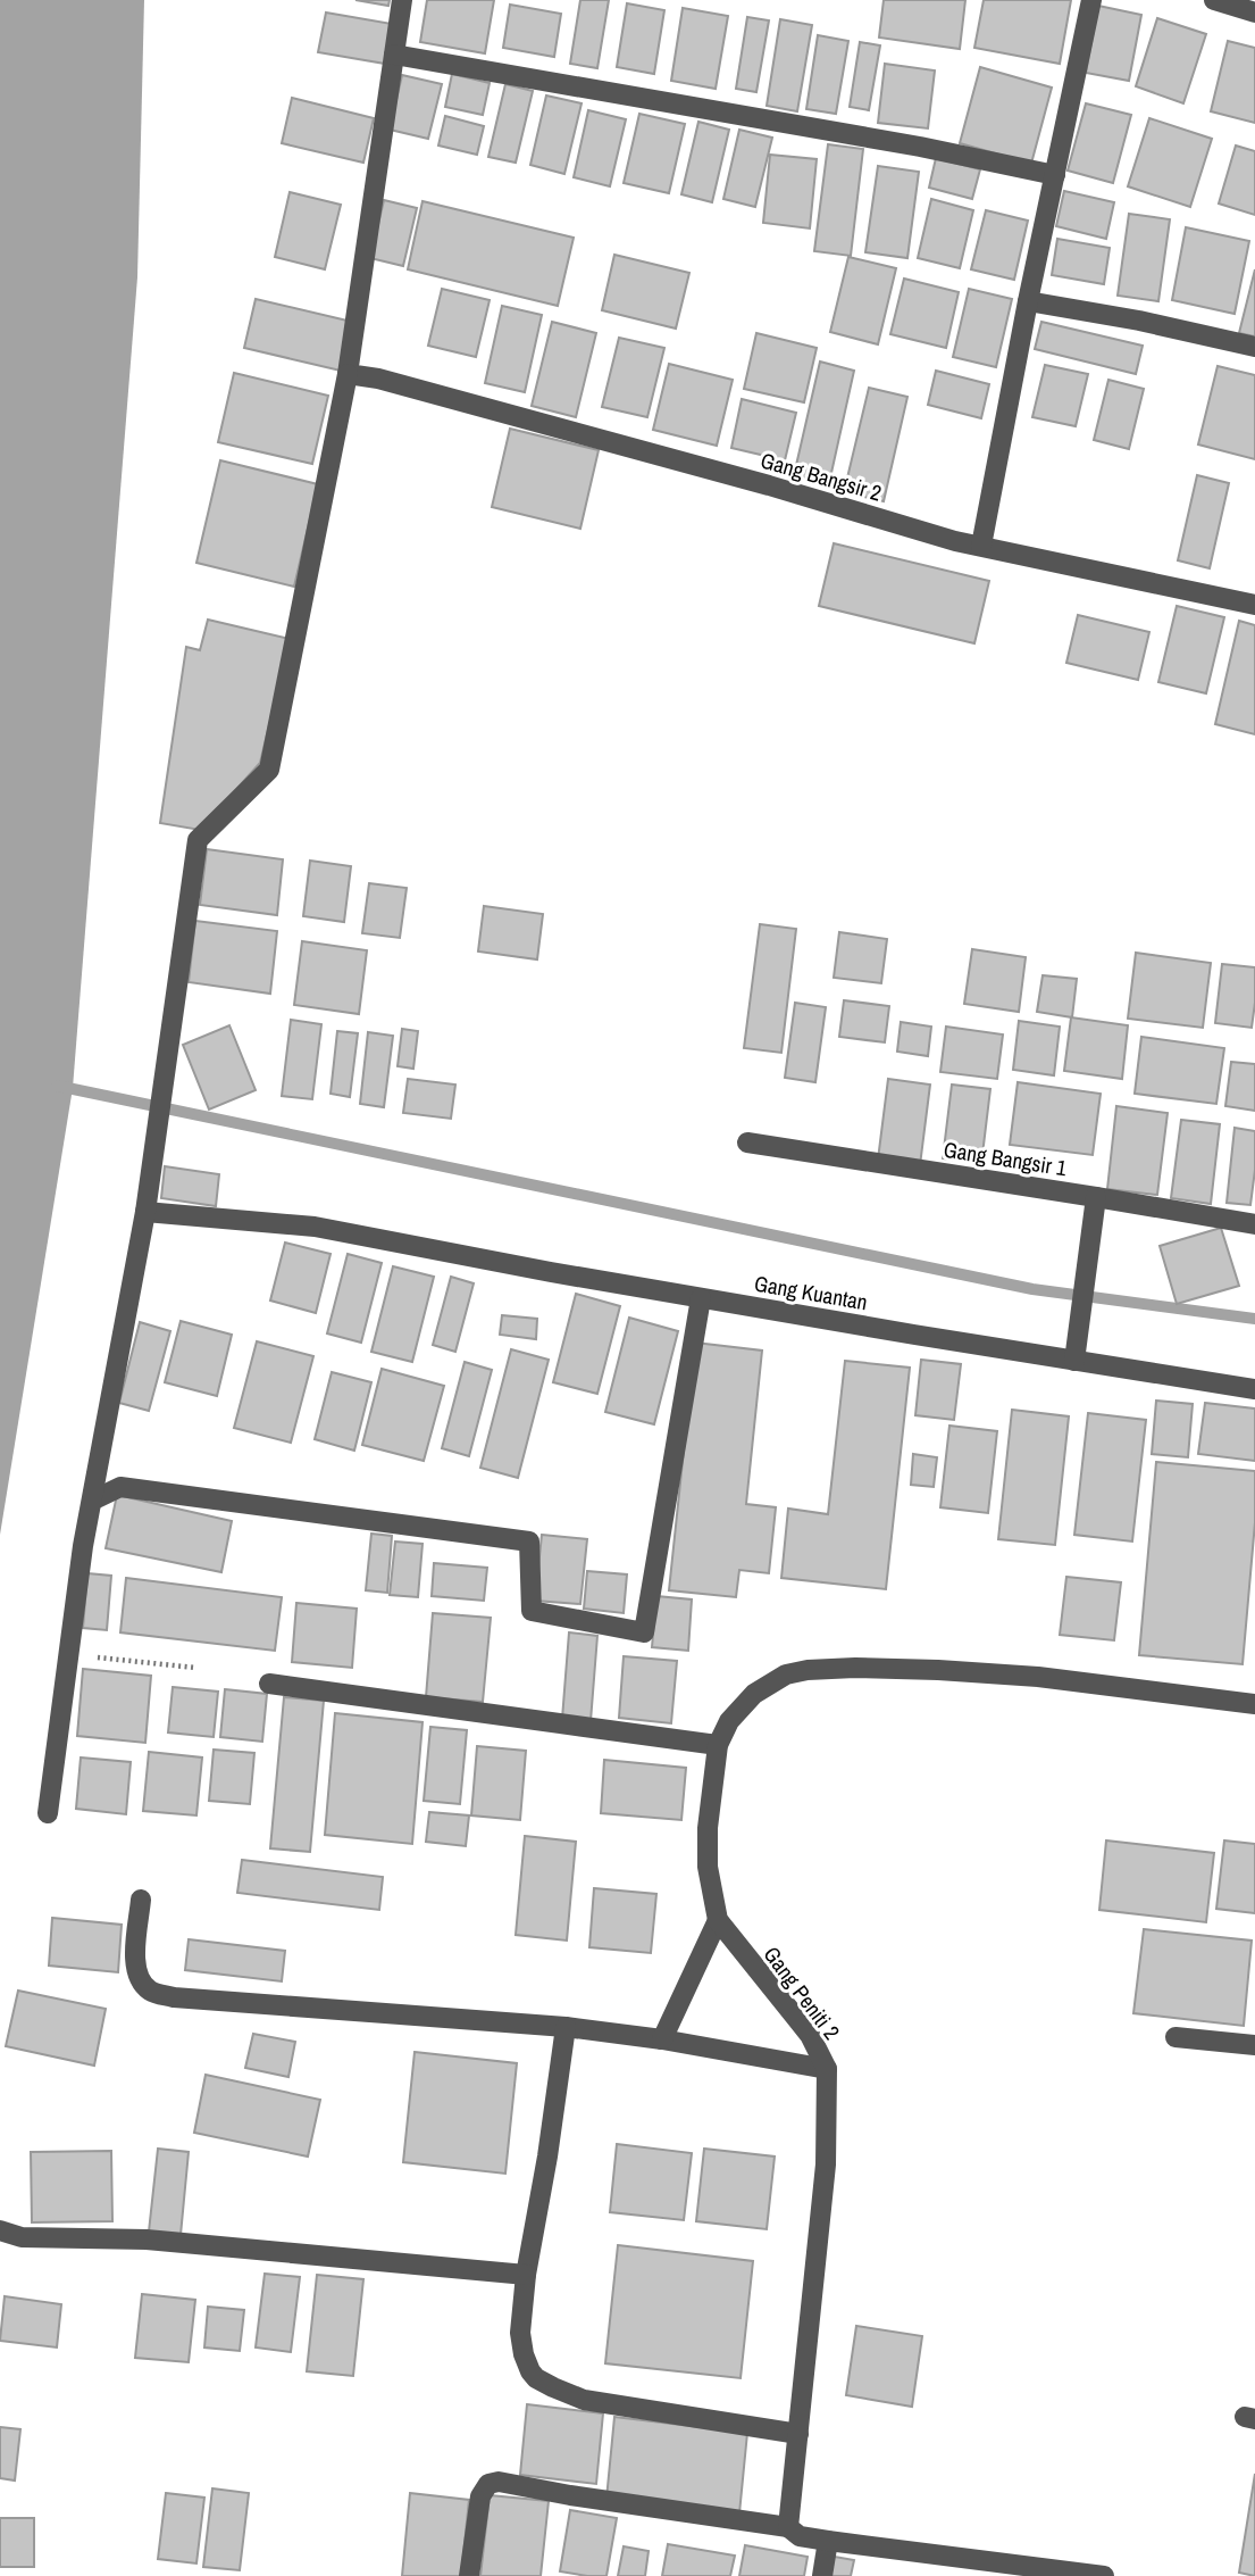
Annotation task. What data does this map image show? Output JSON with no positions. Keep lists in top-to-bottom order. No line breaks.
{"streets":{"street":["Gang Bangsir 2","Gang Bangsir 1","Gang Kuantan","Gang Peniti 2"]}}
